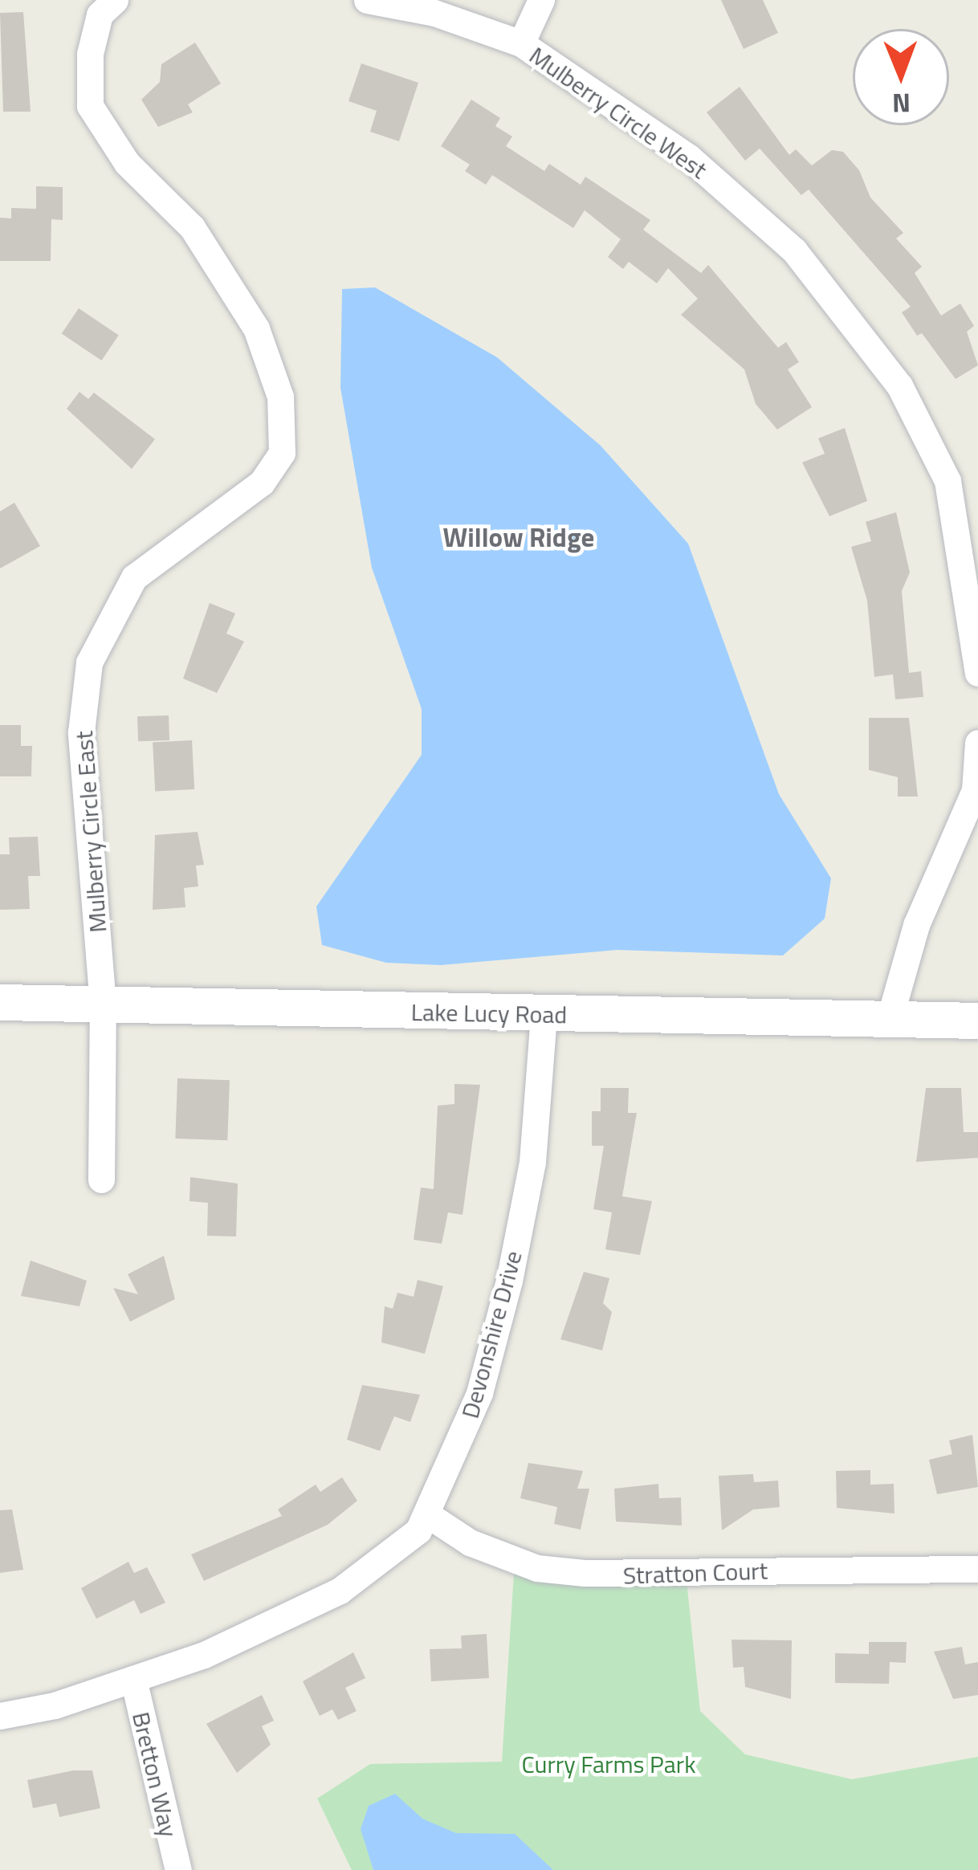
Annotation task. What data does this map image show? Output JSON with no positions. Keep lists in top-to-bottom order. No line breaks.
{"streets":{"street":["Mulberry Circle West","Mulberry Circle East","Lake Lucy Road","Devonshire Drive","Stratton Court","Bretton Way"]},"crossings":[["Mulberry Circle East","Lake Lucy Road"],["Lake Lucy Road","Devonshire Drive"],["Devonshire Drive","Stratton Court"],["Devonshire Drive","Bretton Way"]],"districts":["Willow Ridge"],"parks":["Curry Farms Park"],"north":"bottom"}
